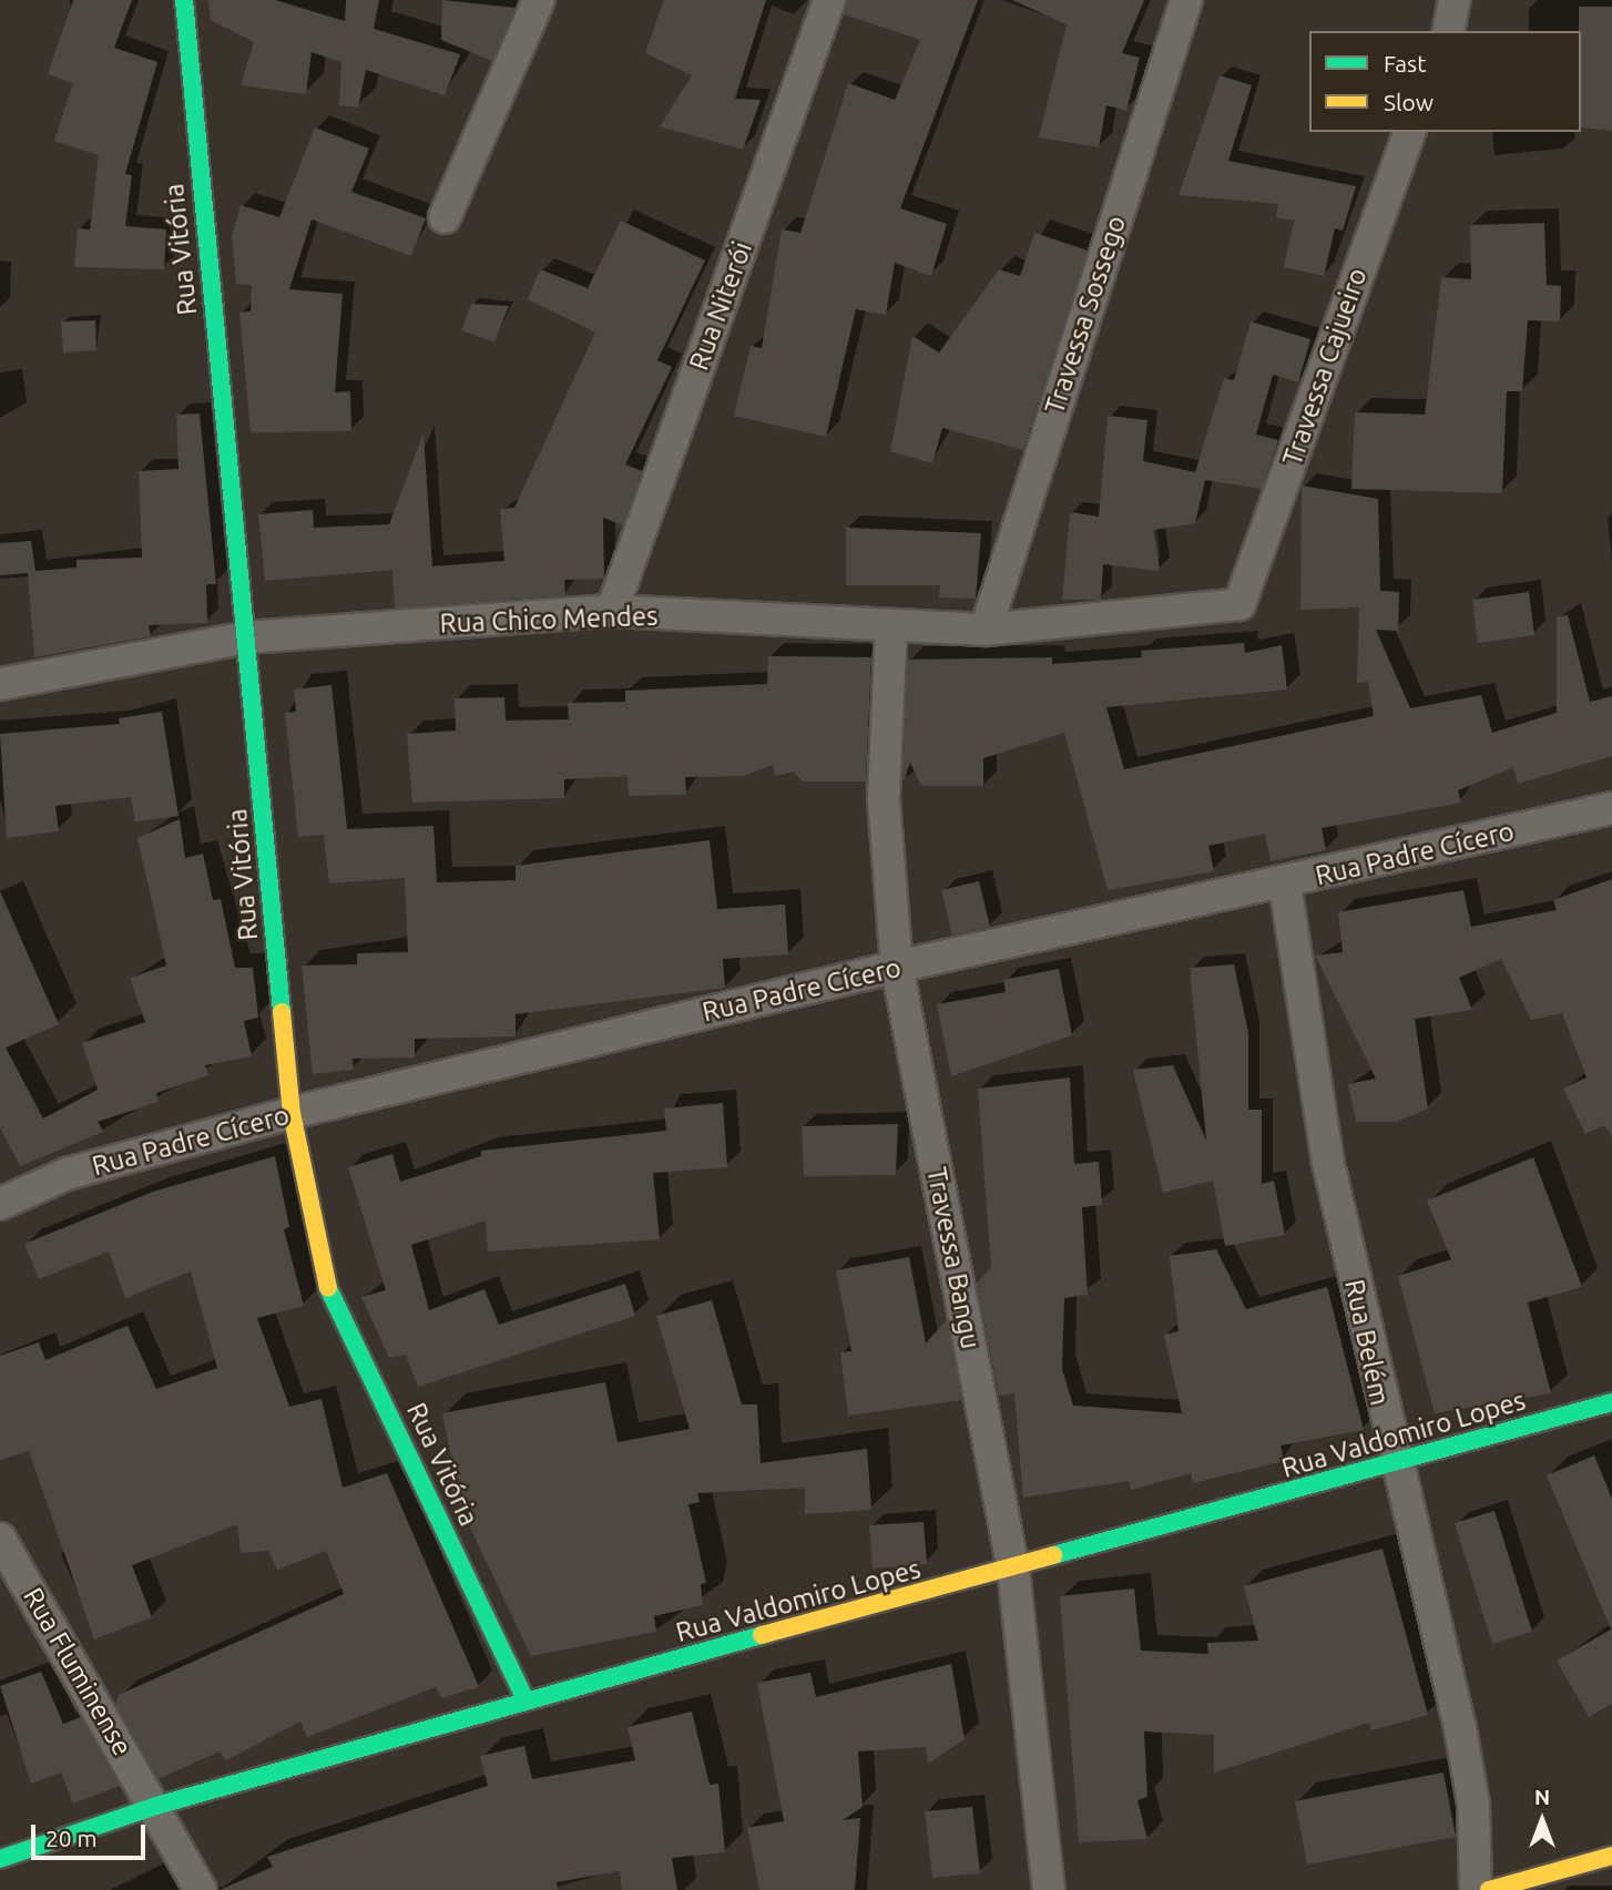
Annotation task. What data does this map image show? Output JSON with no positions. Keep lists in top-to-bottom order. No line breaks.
{"streets":{"street":["Rua Vitória","Rua Niterói","Travessa Sossego","Travessa Cajueiro","Rua Chico Mendes","Rua Padre Cícero","Travessa Bangu","Rua Belém","Rua Valdomiro Lopes","Rua Fluminense"]},"crossings":[["Rua Vitória","Rua Chico Mendes"],["Rua Vitória","Rua Padre Cícero"],["Rua Vitória","Rua Valdomiro Lopes"],["Rua Niterói","Rua Chico Mendes"],["Travessa Sossego","Rua Chico Mendes"],["Travessa Cajueiro","Rua Chico Mendes"],["Rua Chico Mendes","Travessa Bangu"],["Rua Padre Cícero","Travessa Bangu"],["Rua Padre Cícero","Rua Belém"],["Travessa Bangu","Rua Valdomiro Lopes"],["Rua Belém","Rua Valdomiro Lopes"],["Rua Valdomiro Lopes","Rua Fluminense"]],"legend":["Fast","Slow"],"scale_bar":"20 m","north":"top"}
